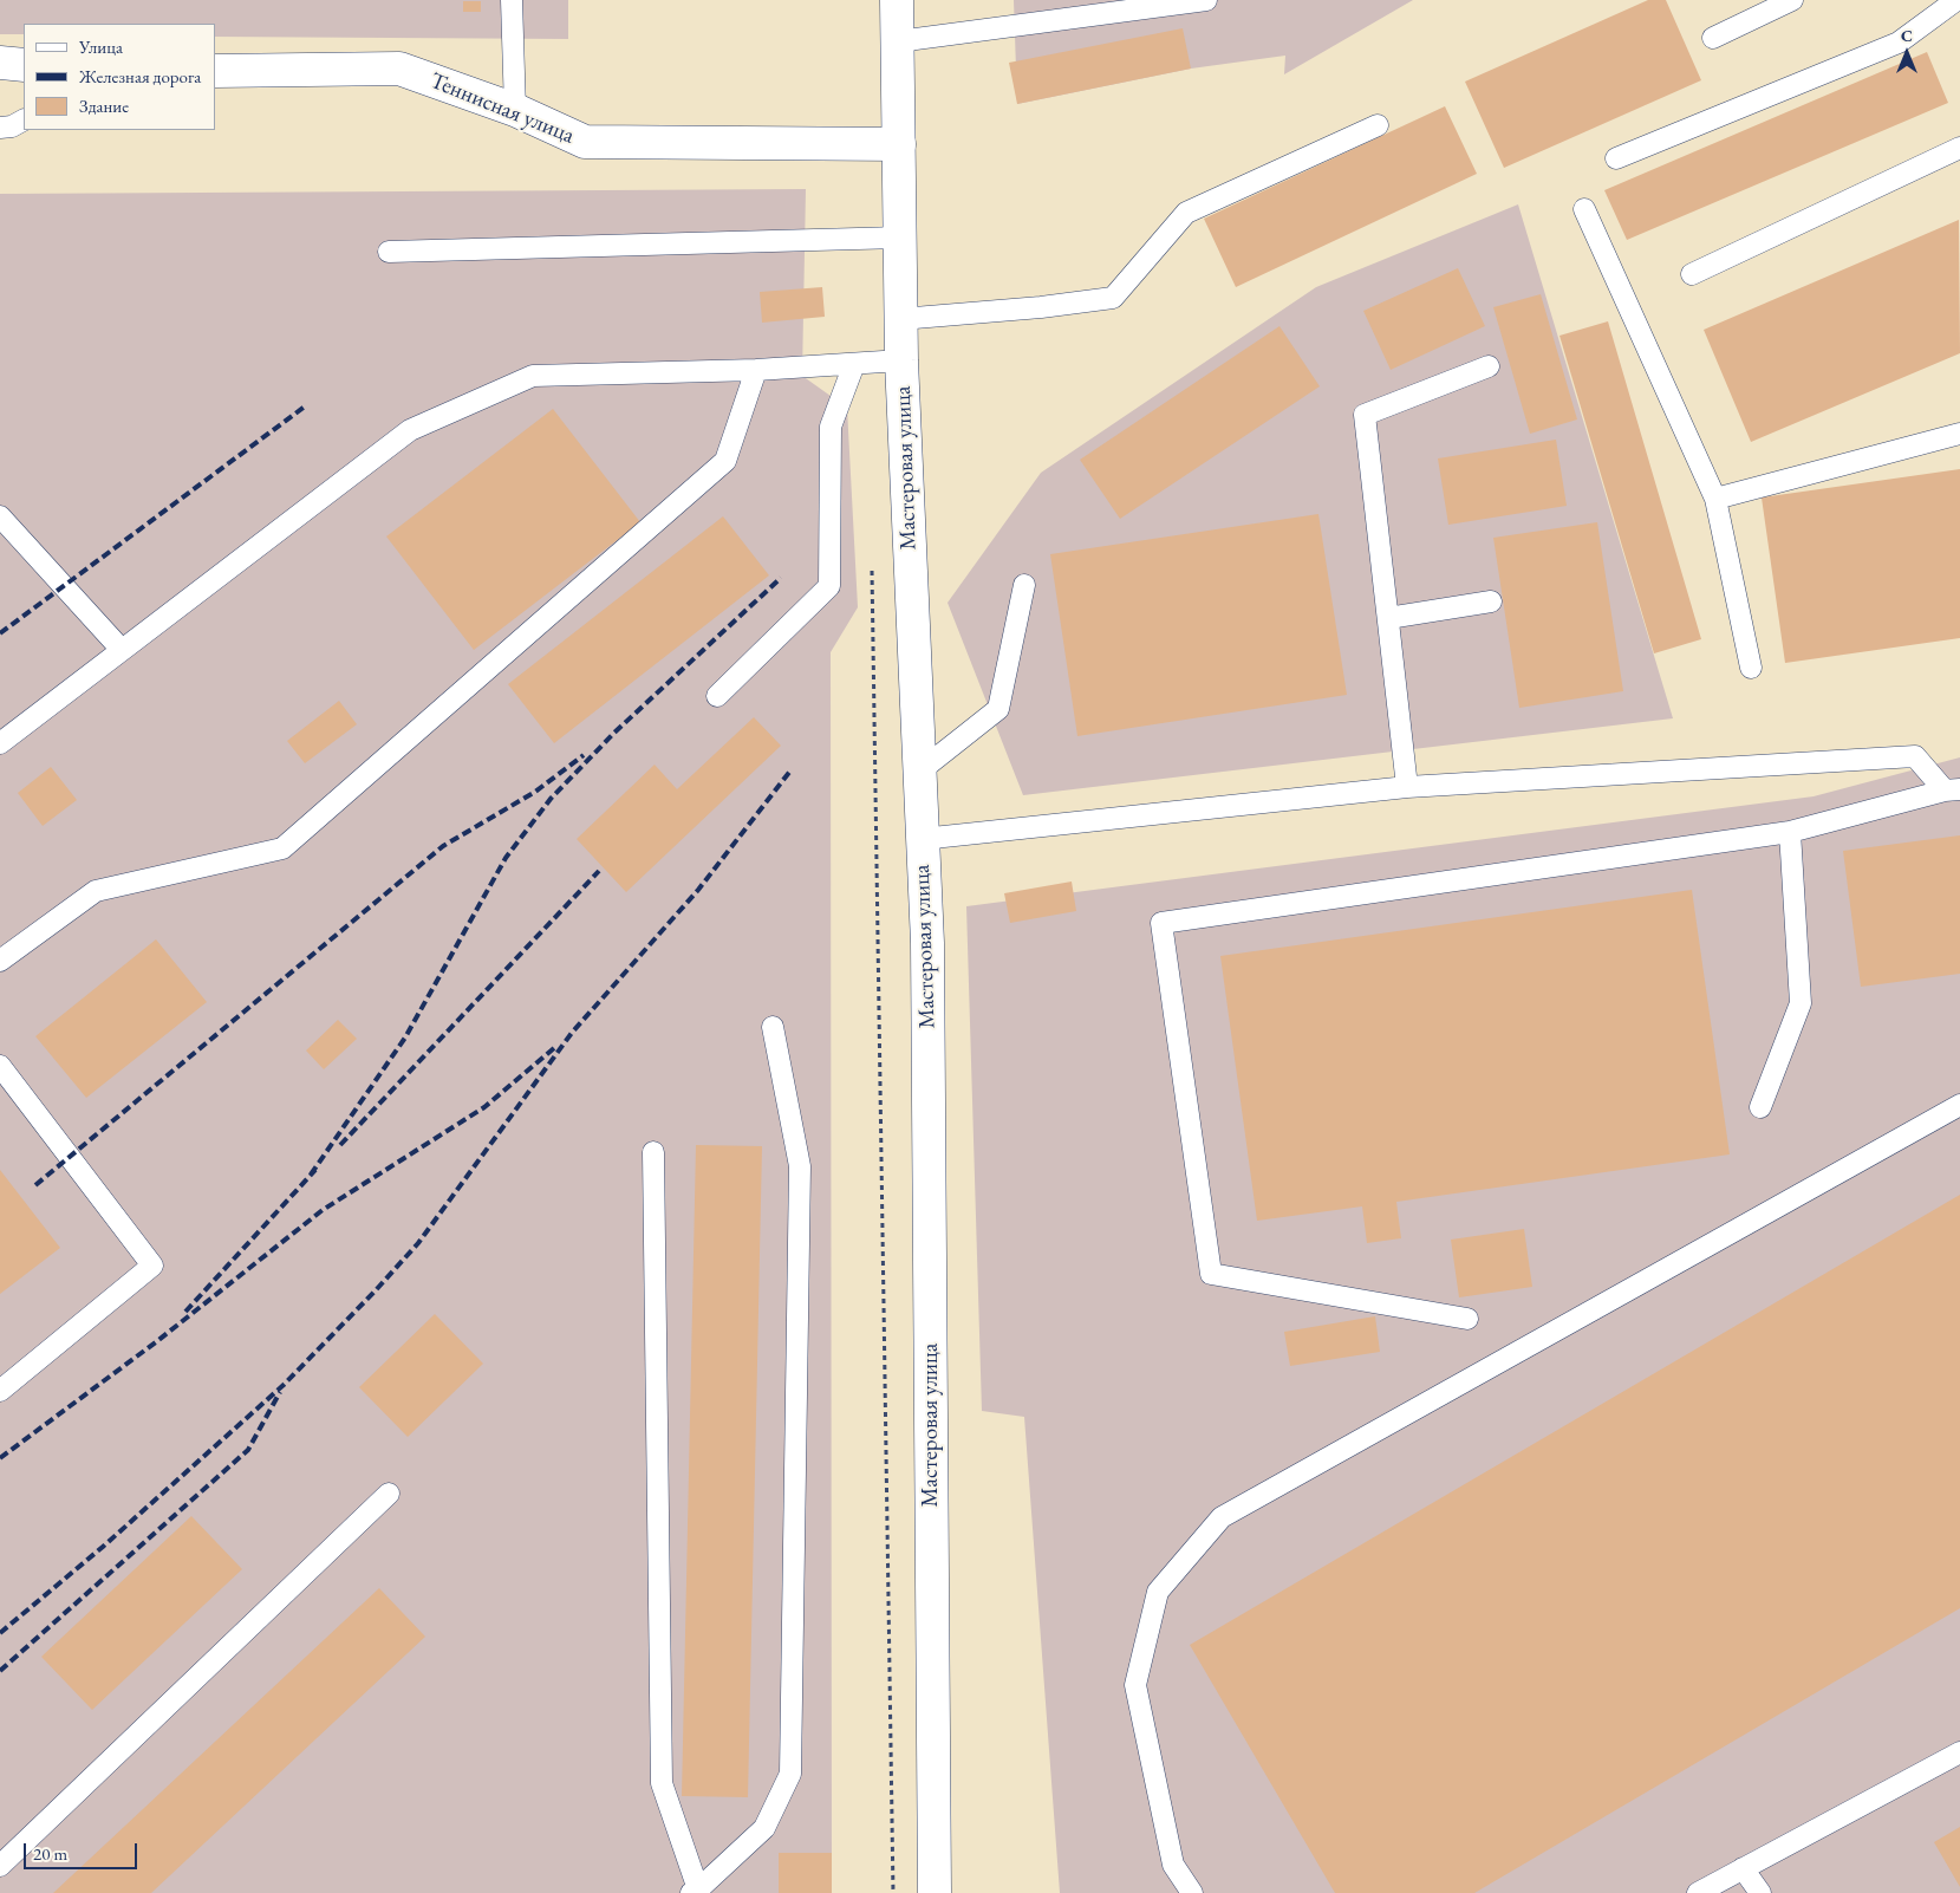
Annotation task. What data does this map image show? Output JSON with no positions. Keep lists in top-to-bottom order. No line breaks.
{"streets":{"main road":["Теннисная улица","Мастеровая улица"]},"crossings":[["Теннисная улица","Мастеровая улица"]],"legend":["Улица","Железная дорога","Здание"],"scale_bar":"20 m","north":"top"}
